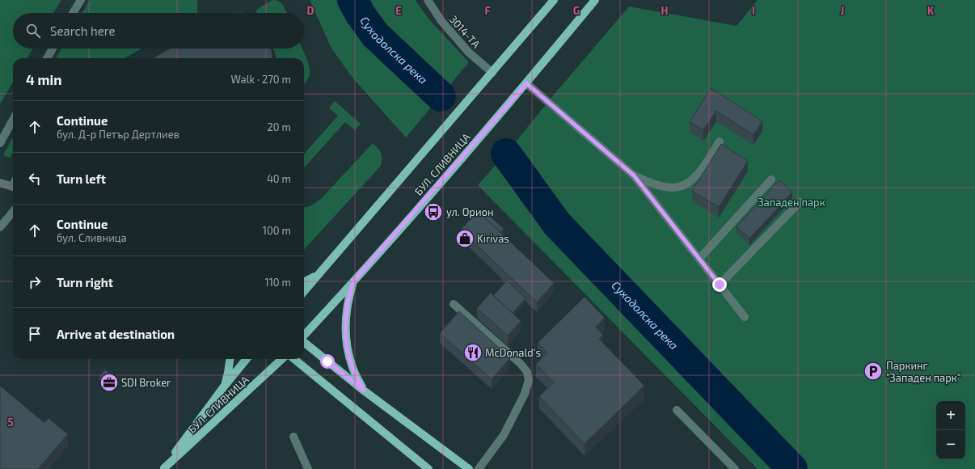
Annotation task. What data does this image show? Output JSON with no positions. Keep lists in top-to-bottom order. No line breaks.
{"streets":{"main road":["БУЛ. СЛИВНИЦА"],"street":["3014-ТА"]},"crossings":[["3014-ТА","БУЛ. СЛИВНИЦА"]],"water":["Суходолска река"],"parks":["Западен парк"],"places":{"bus stop":["ул. Орион"],"shop":["Kirivas"],"restaurant":["McDonald's"],"parking":["Паркинг \"Западен парк\""],"office":["SDI Broker"]},"page":{"search":"Search here","heading":["4 min","Walk · 270 m"],"list":[["Continue","бул. Д-р Петър Дертлиев","20 m"],["Turn left","40 m"],["Continue","бул. Сливница","100 m"],["Turn right","110 m"],"Arrive at destination"],"map_buttons":["+","−"]},"grid":{"columns":["D","E","F","G","H","I","J","K"],"rows":["5"]}}
